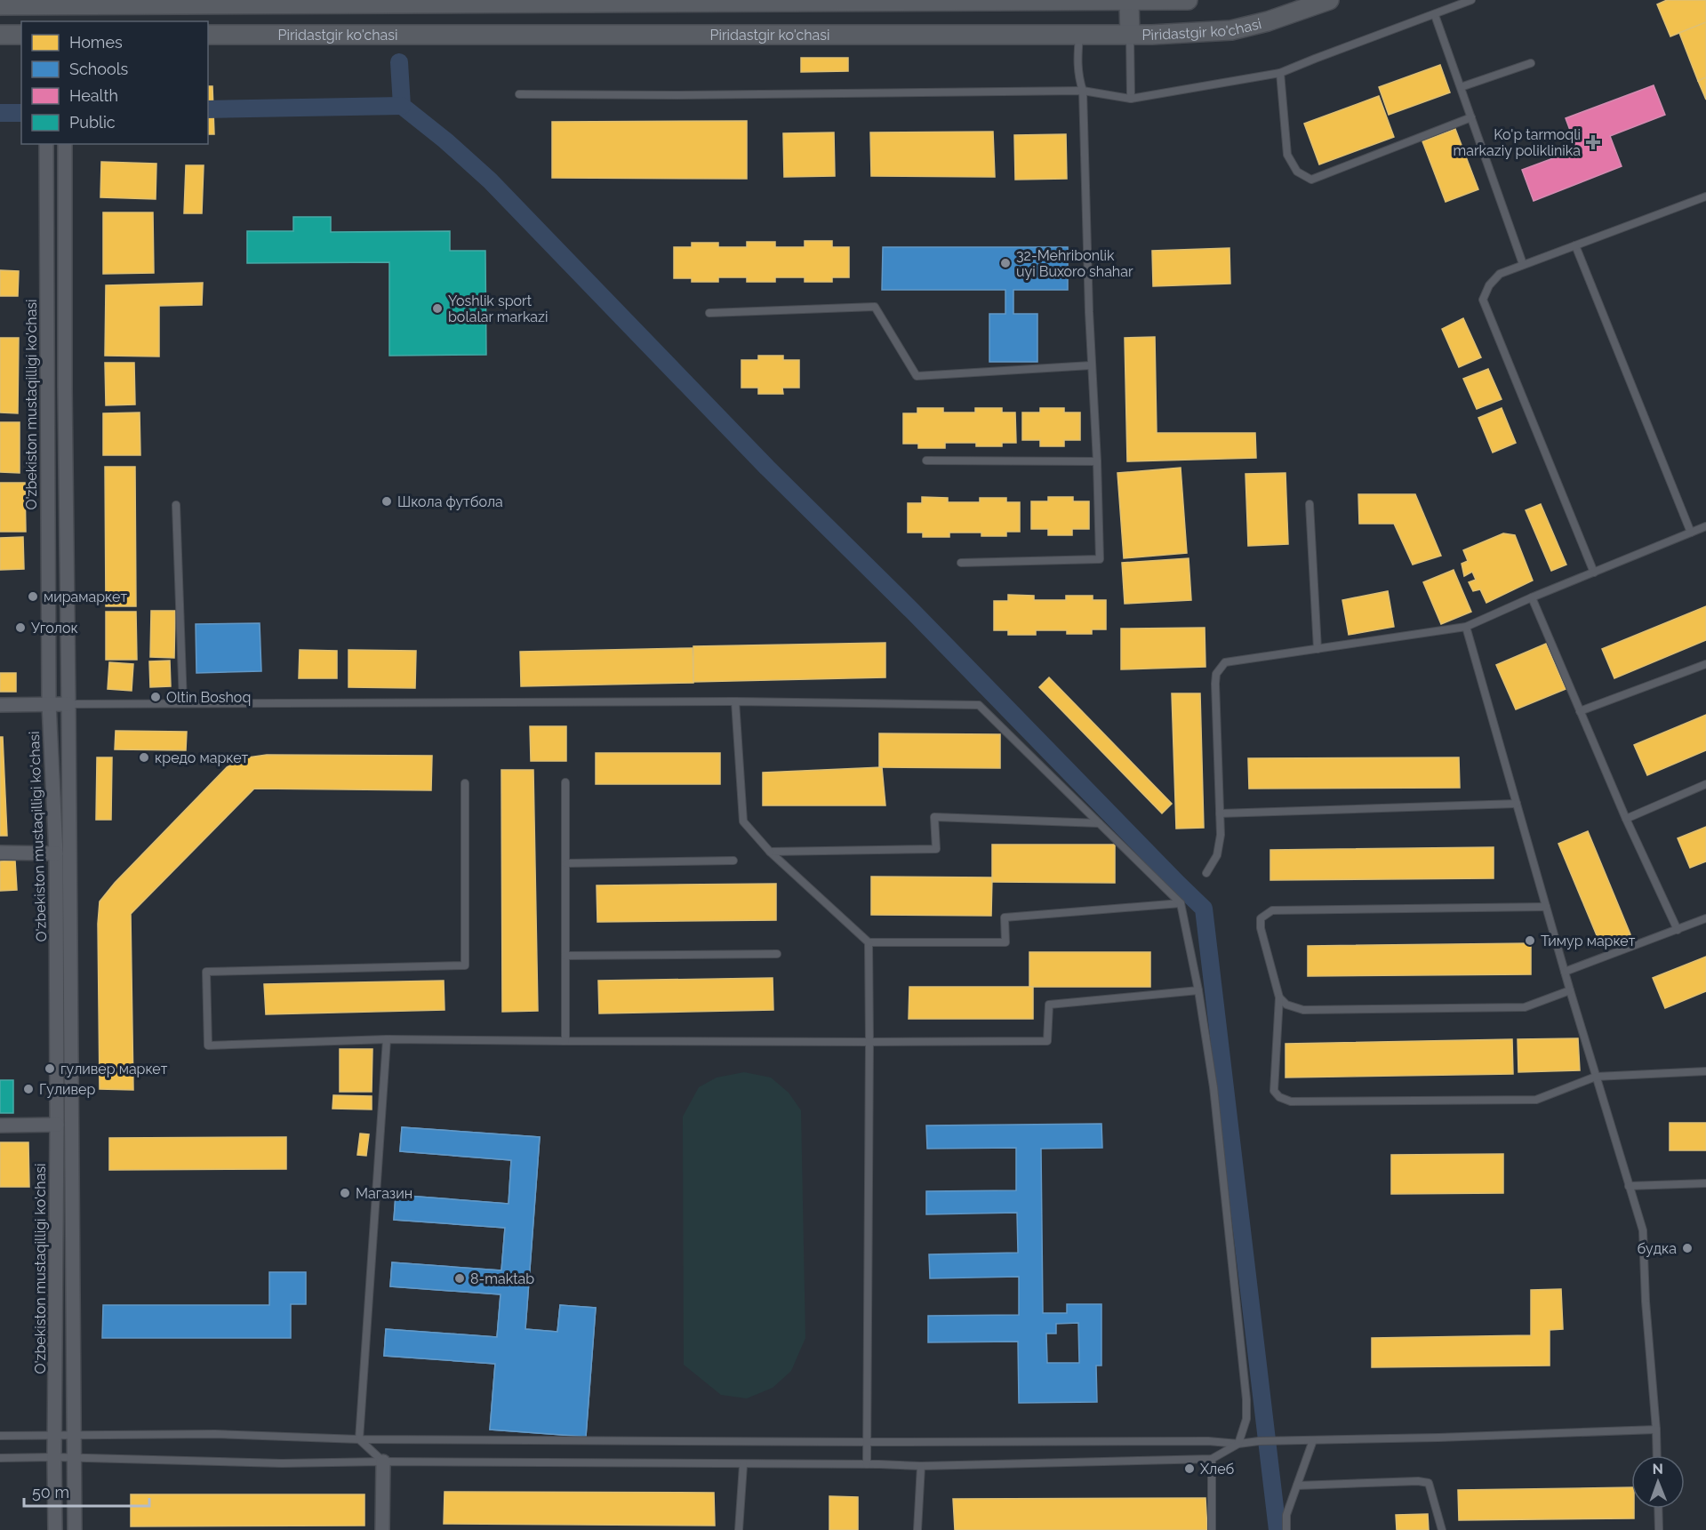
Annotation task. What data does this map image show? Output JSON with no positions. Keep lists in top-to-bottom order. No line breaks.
{"streets":{"main road":["Piridastgir ko'chasi"],"street":["O'zbekiston mustaqilligi ko'chasi"]},"places":{"health":["Ko'p tarmoqli markaziy poliklinika"],"other":["32-Mehribonlik uyi Buxoro shahar","Yoshlik sport bolalar markazi","Школа футбола","мирамаркет","Уголок","Oltin Boshoq","кредо маркет","Тимур маркет","гуливер маркет","Гуливер","Магазин","будка","8-maktab","Хлеб"]},"legend":["Homes","Schools","Health","Public"],"scale_bar":"50 m","north":"top"}
